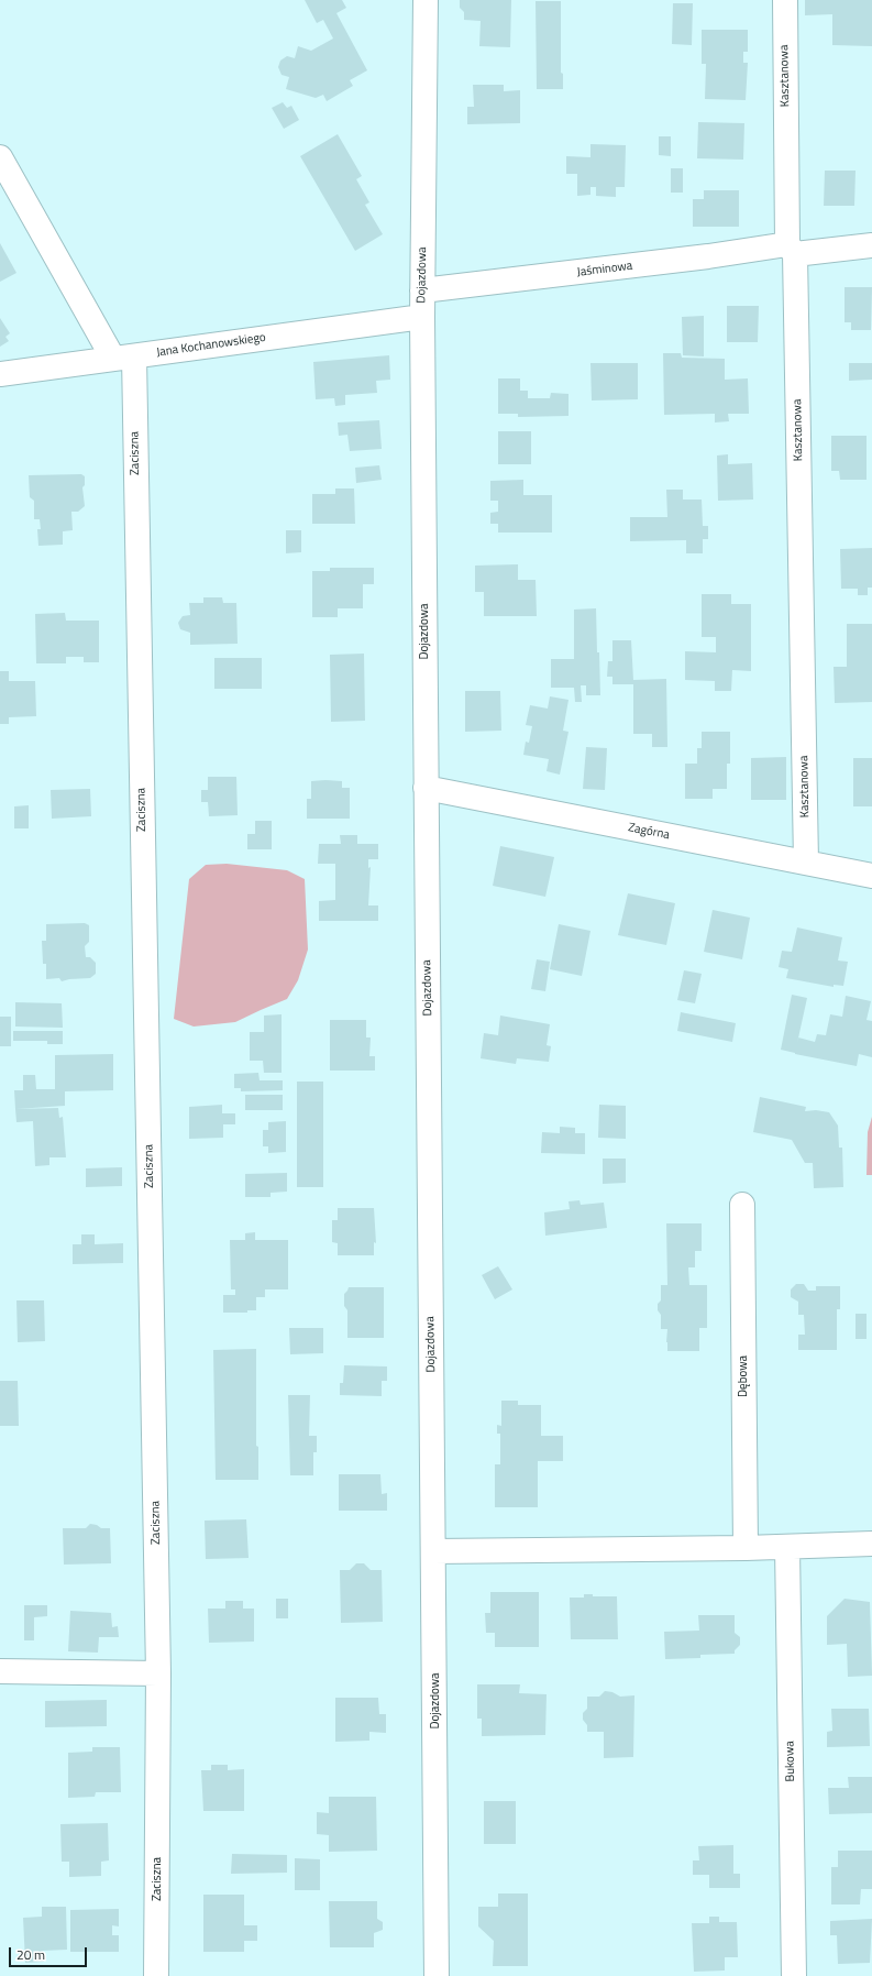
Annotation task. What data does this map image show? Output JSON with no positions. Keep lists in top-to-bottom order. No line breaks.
{"streets":{"street":["Kasztanowa","Jaśminowa","Dojazdowa","Jana Kochanowskiego","Zaciszna","Zagórna","Dębowa","Bukowa"]},"crossings":[["Kasztanowa","Jaśminowa"],["Kasztanowa","Zagórna"],["Jaśminowa","Dojazdowa"],["Dojazdowa","Jana Kochanowskiego"],["Dojazdowa","Zagórna"],["Jana Kochanowskiego","Zaciszna"]],"scale_bar":"20 m"}
